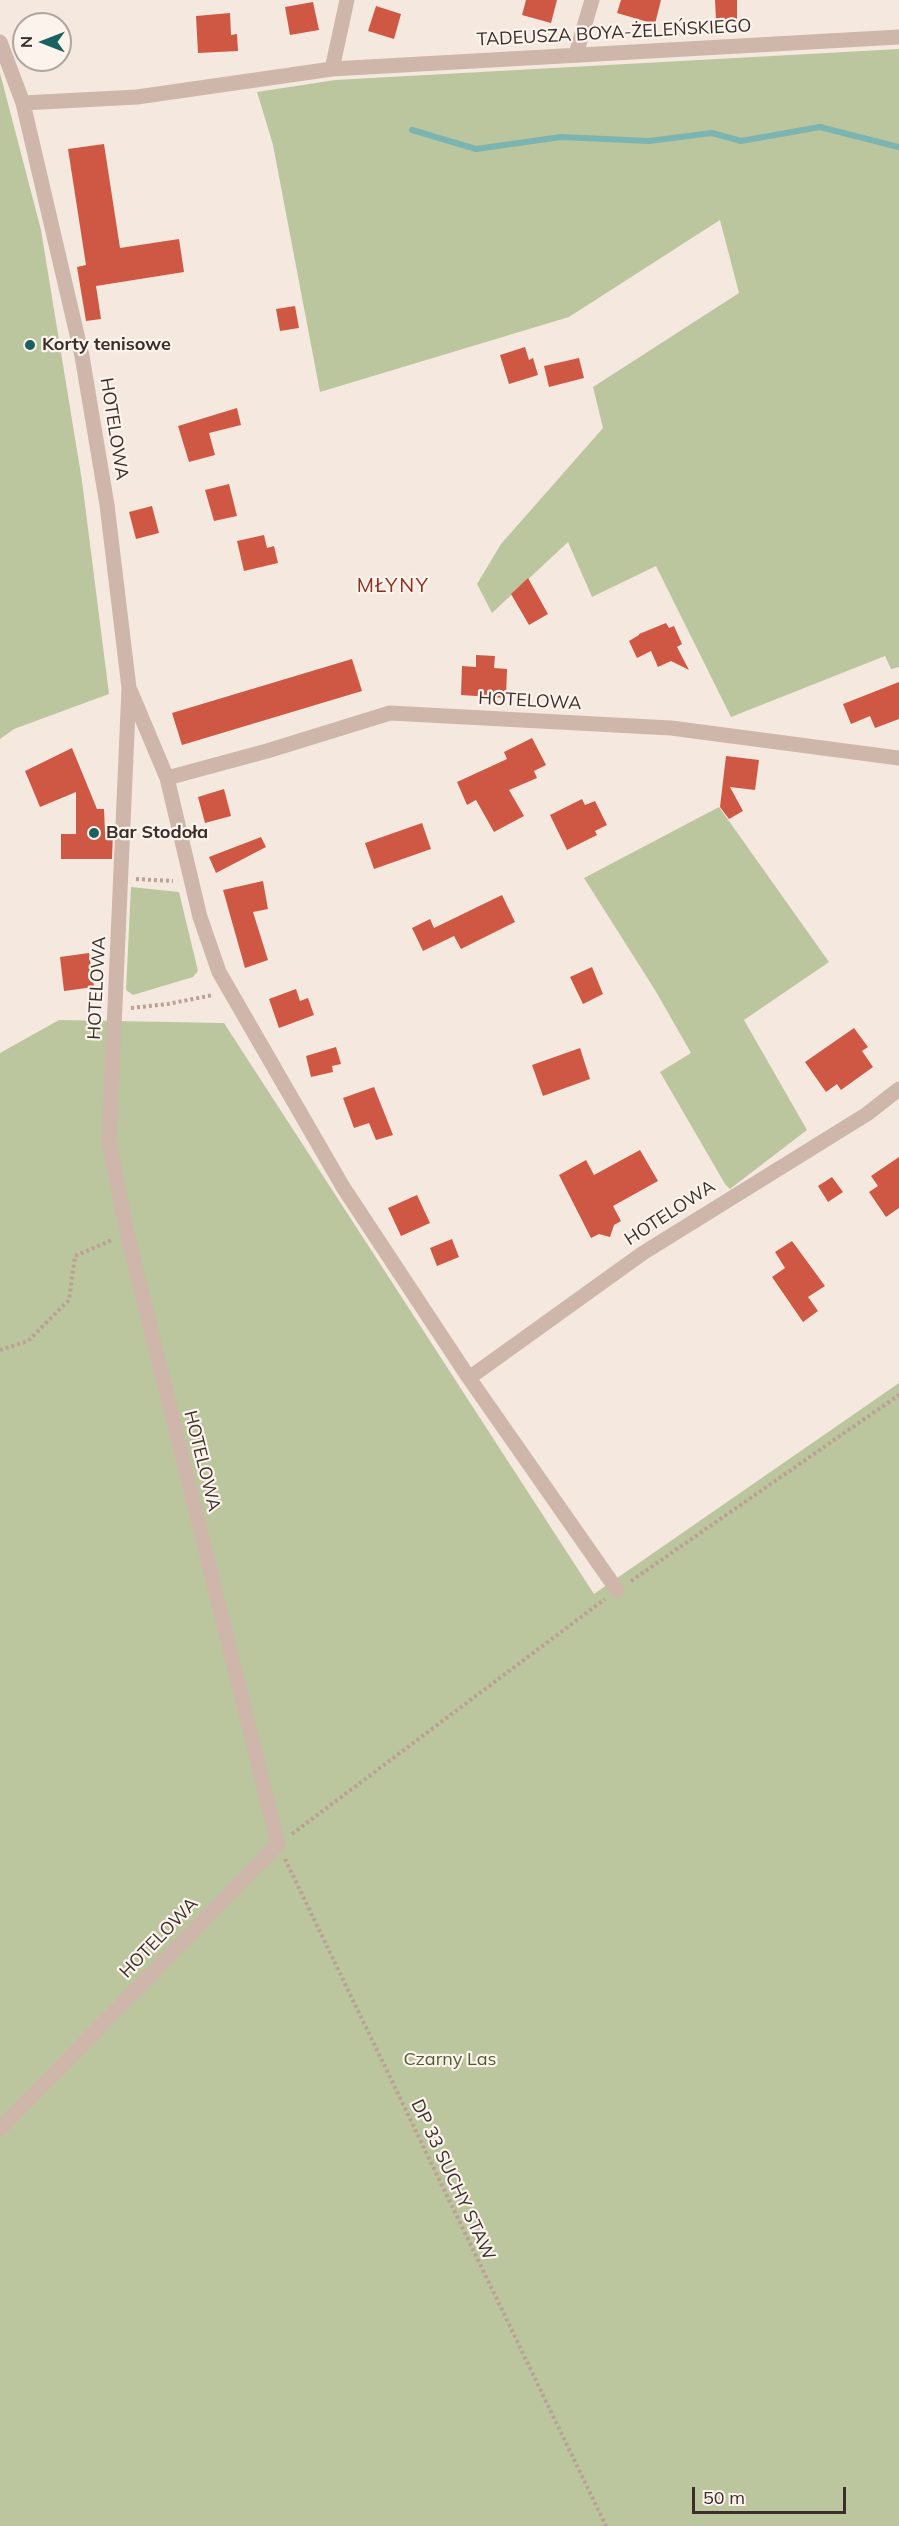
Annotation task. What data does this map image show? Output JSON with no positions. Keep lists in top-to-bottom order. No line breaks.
{"streets":{"street":["TADEUSZA BOYA-ŻELEŃSKIEGO","HOTELOWA"],"path":["DP 33 SUCHY STAW"]},"crossings":[["TADEUSZA BOYA-ŻELEŃSKIEGO","HOTELOWA"],["HOTELOWA","DP 33 SUCHY STAW"]],"districts":["MŁYNY"],"parks":["Czarny Las"],"places":["Korty tenisowe","Bar Stodoła"],"scale_bar":"50 m","north":"left"}
